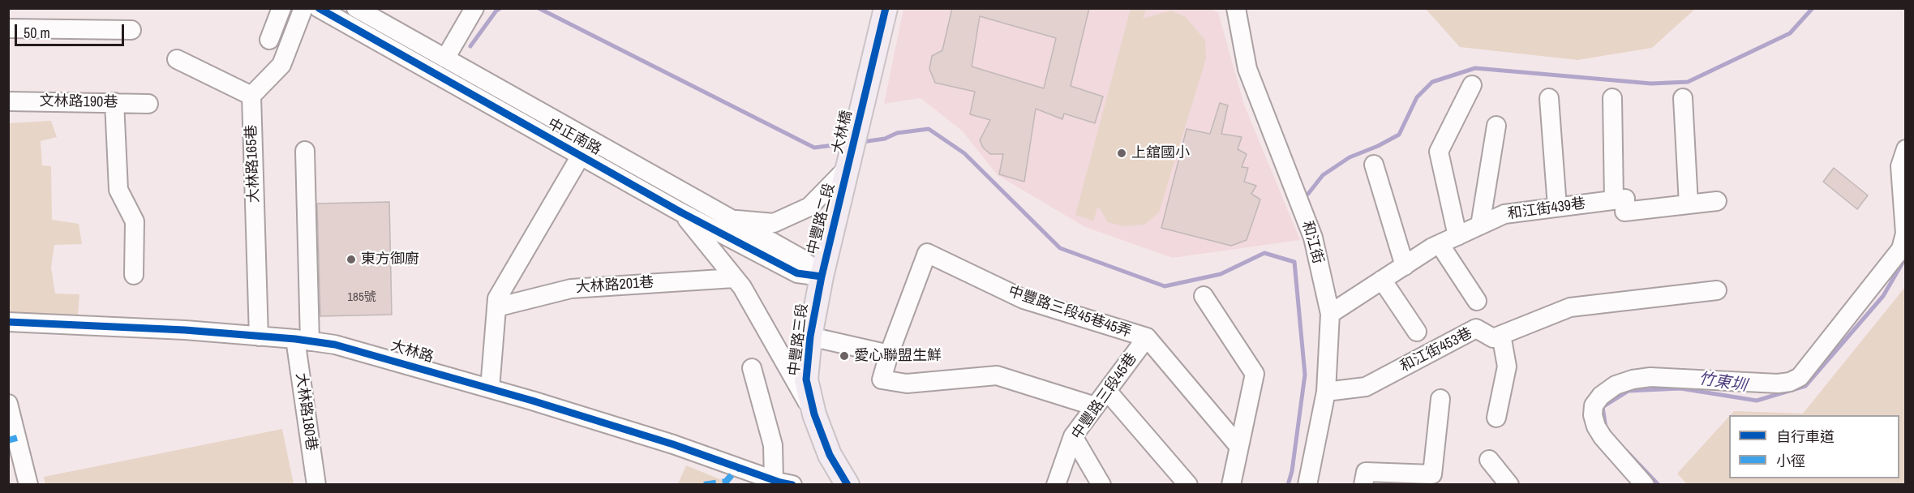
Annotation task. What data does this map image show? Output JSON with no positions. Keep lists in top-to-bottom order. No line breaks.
{"streets":{"main road":["大林橋","中豐路二段","中豐路三段"],"street":["文林路190巷","中正南路","大林路165巷","和江街439巷","和江街","大林路201巷","中豐路三段45巷45弄","和江街453巷","大林路","中豐路三段45巷","大林路180巷"]},"crossings":[["大林橋","中豐路二段"],["中正南路","中豐路二段"],["中正南路","中豐路三段"],["大林路165巷","大林路"],["和江街439巷","和江街"],["中豐路二段","中豐路三段"],["和江街","和江街453巷"],["中豐路三段45巷45弄","中豐路三段45巷"],["大林路","大林路180巷"]],"water":["竹東圳"],"places":["上舘國小","東方御廚","愛心聯盟生鮮"],"house_numbers":["185號"],"legend":["自行車道","小徑"],"scale_bar":"50 m"}
